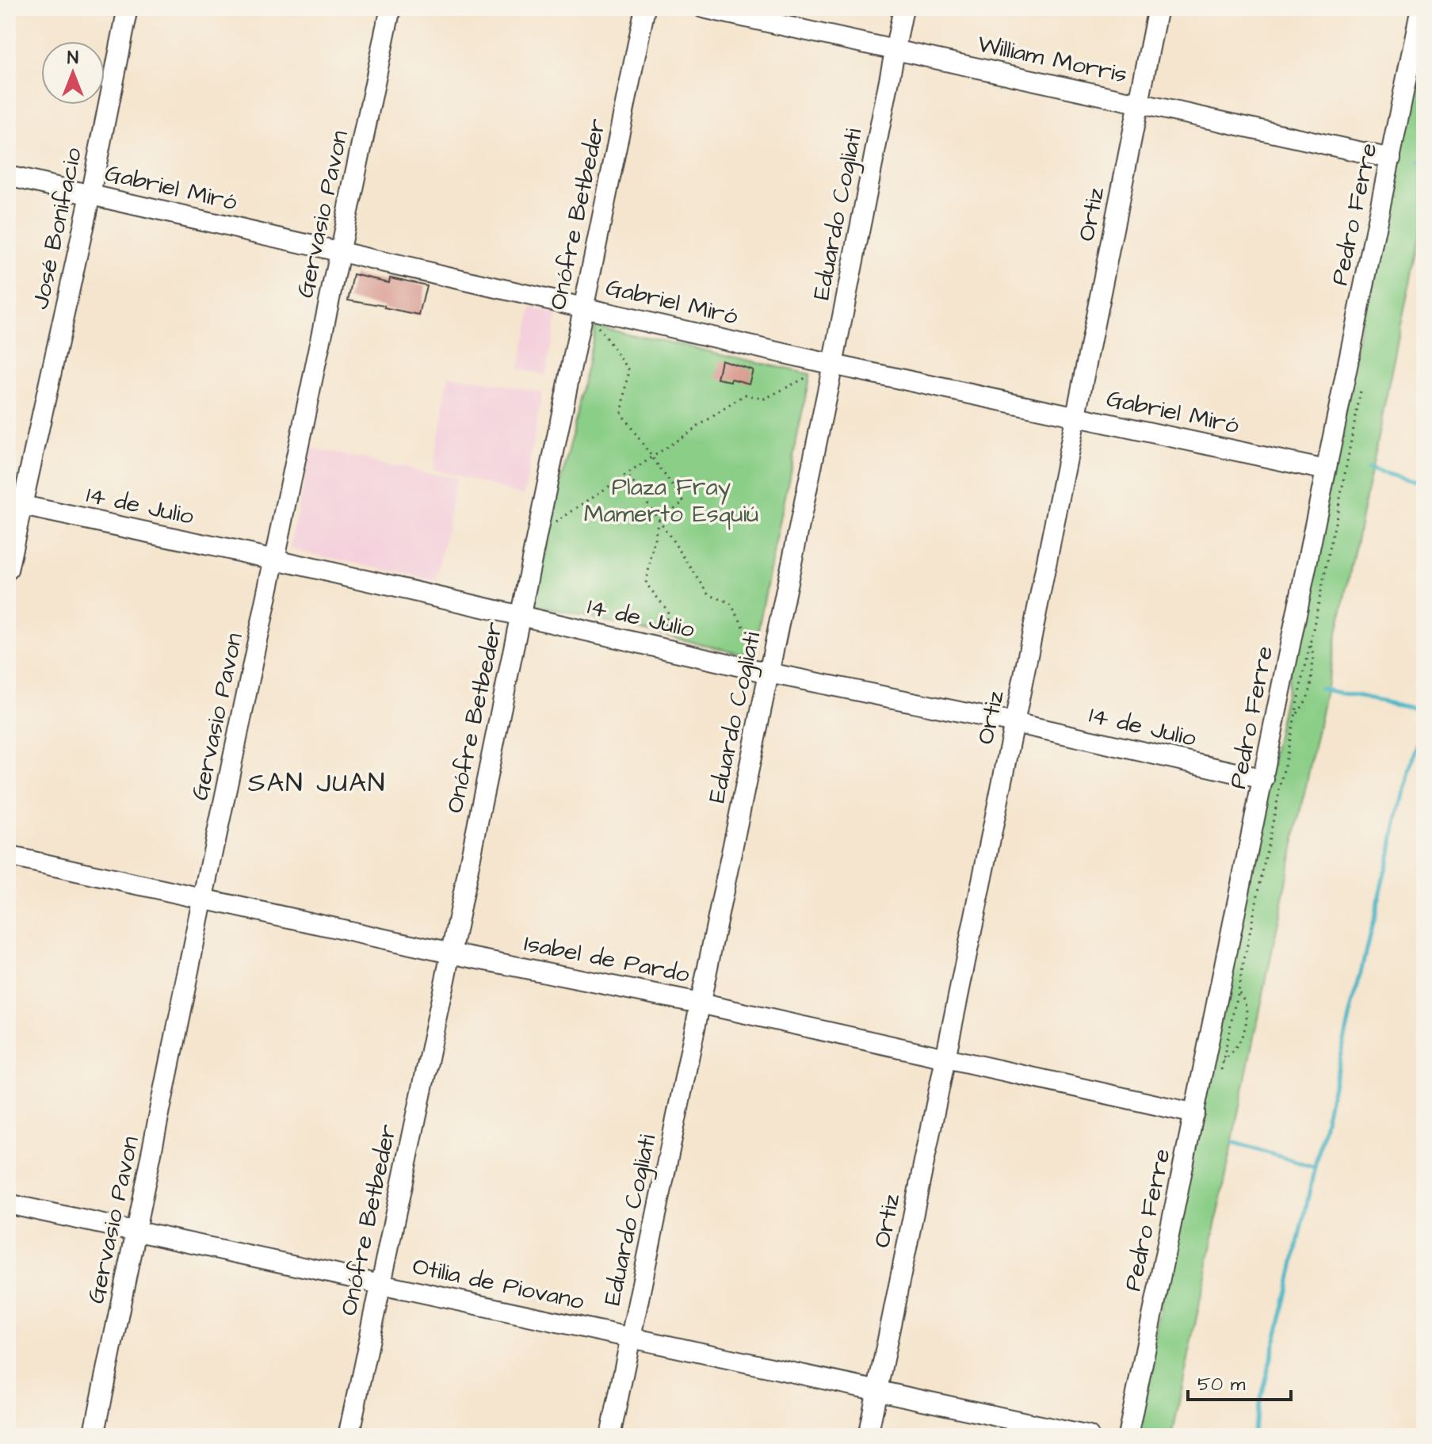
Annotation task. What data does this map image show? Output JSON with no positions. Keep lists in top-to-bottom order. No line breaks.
{"streets":{"street":["William Morris","Gabriel Miró","Gervasio Pavon","Onófre Betbeder","Eduardo Cogliati","Ortiz","Pedro Ferre","José Bonifacio","14 de Julio","Isabel de Pardo","Otilia de Piovano"]},"crossings":[["William Morris","Eduardo Cogliati"],["William Morris","Ortiz"],["William Morris","Pedro Ferre"],["Gabriel Miró","Gervasio Pavon"],["Gabriel Miró","Onófre Betbeder"],["Gabriel Miró","Eduardo Cogliati"],["Gabriel Miró","Ortiz"],["Gabriel Miró","Pedro Ferre"],["Gabriel Miró","José Bonifacio"],["Gervasio Pavon","14 de Julio"],["Gervasio Pavon","Isabel de Pardo"],["Gervasio Pavon","Otilia de Piovano"],["Onófre Betbeder","14 de Julio"],["Onófre Betbeder","Isabel de Pardo"],["Onófre Betbeder","Otilia de Piovano"],["Eduardo Cogliati","14 de Julio"],["Eduardo Cogliati","Isabel de Pardo"],["Eduardo Cogliati","Otilia de Piovano"],["Ortiz","14 de Julio"],["Ortiz","Isabel de Pardo"],["Ortiz","Otilia de Piovano"],["Pedro Ferre","14 de Julio"],["Pedro Ferre","Isabel de Pardo"],["José Bonifacio","14 de Julio"]],"districts":["SAN JUAN"],"parks":["Plaza Fray Mamerto Esquiú"],"scale_bar":"50 m","north":"top"}
